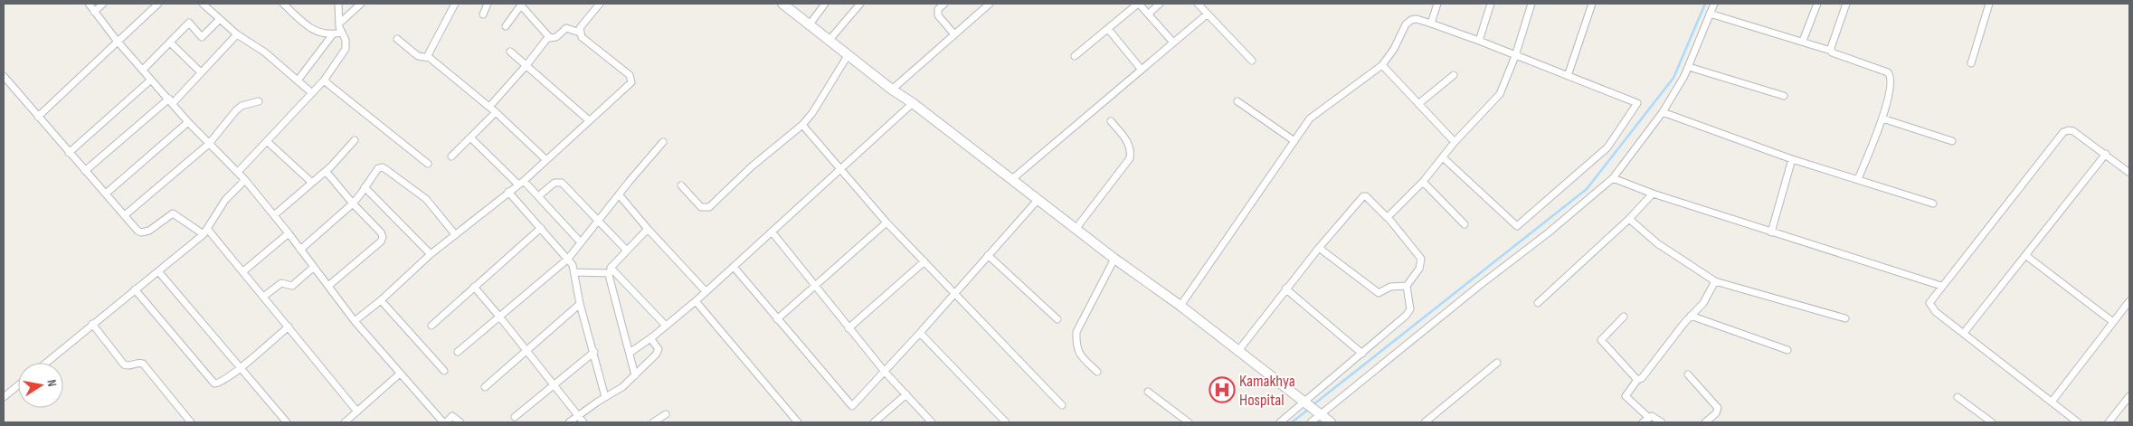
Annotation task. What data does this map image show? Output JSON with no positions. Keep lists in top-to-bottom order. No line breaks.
{"places":{"hospital":["Kamakhya Hospital"]},"north":"right"}
